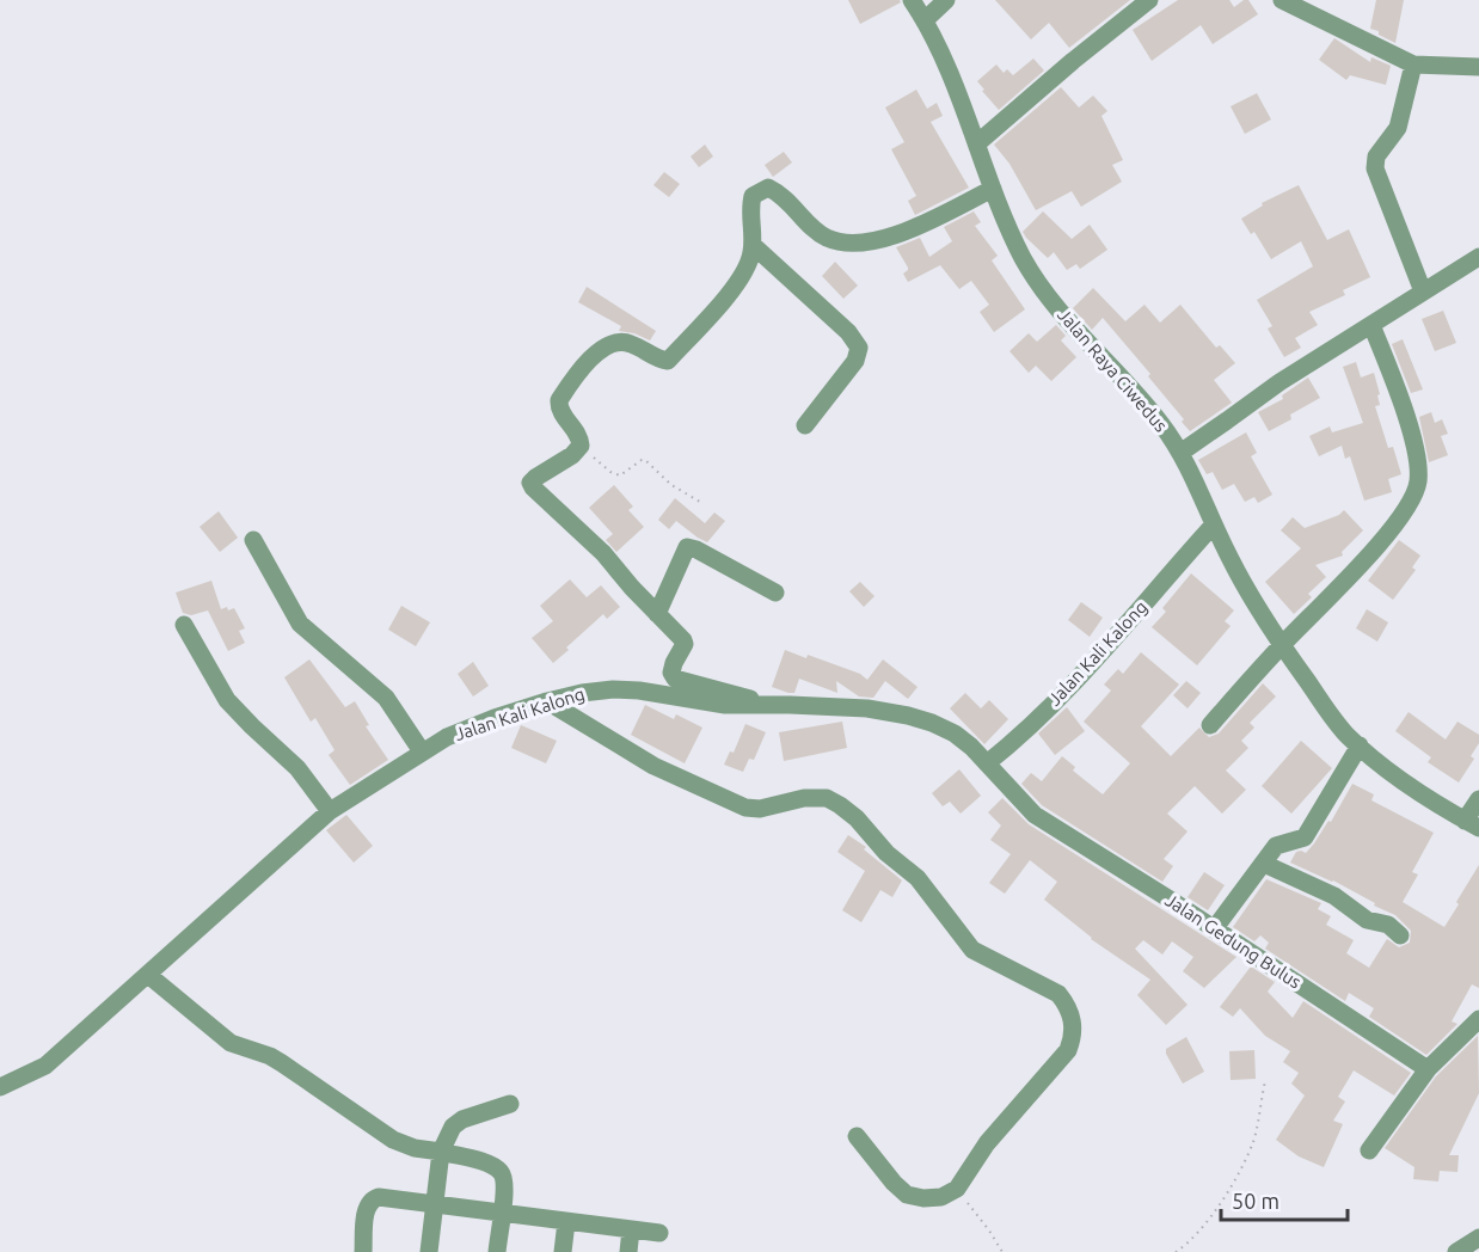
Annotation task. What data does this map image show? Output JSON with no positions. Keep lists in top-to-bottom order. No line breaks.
{"streets":{"street":["Jalan Raya Ciwedus","Jalan Kali Kalong","Jalan Gedung Bulus"]},"crossings":[["Jalan Raya Ciwedus","Jalan Kali Kalong"],["Jalan Kali Kalong","Jalan Gedung Bulus"]],"scale_bar":"50 m"}
